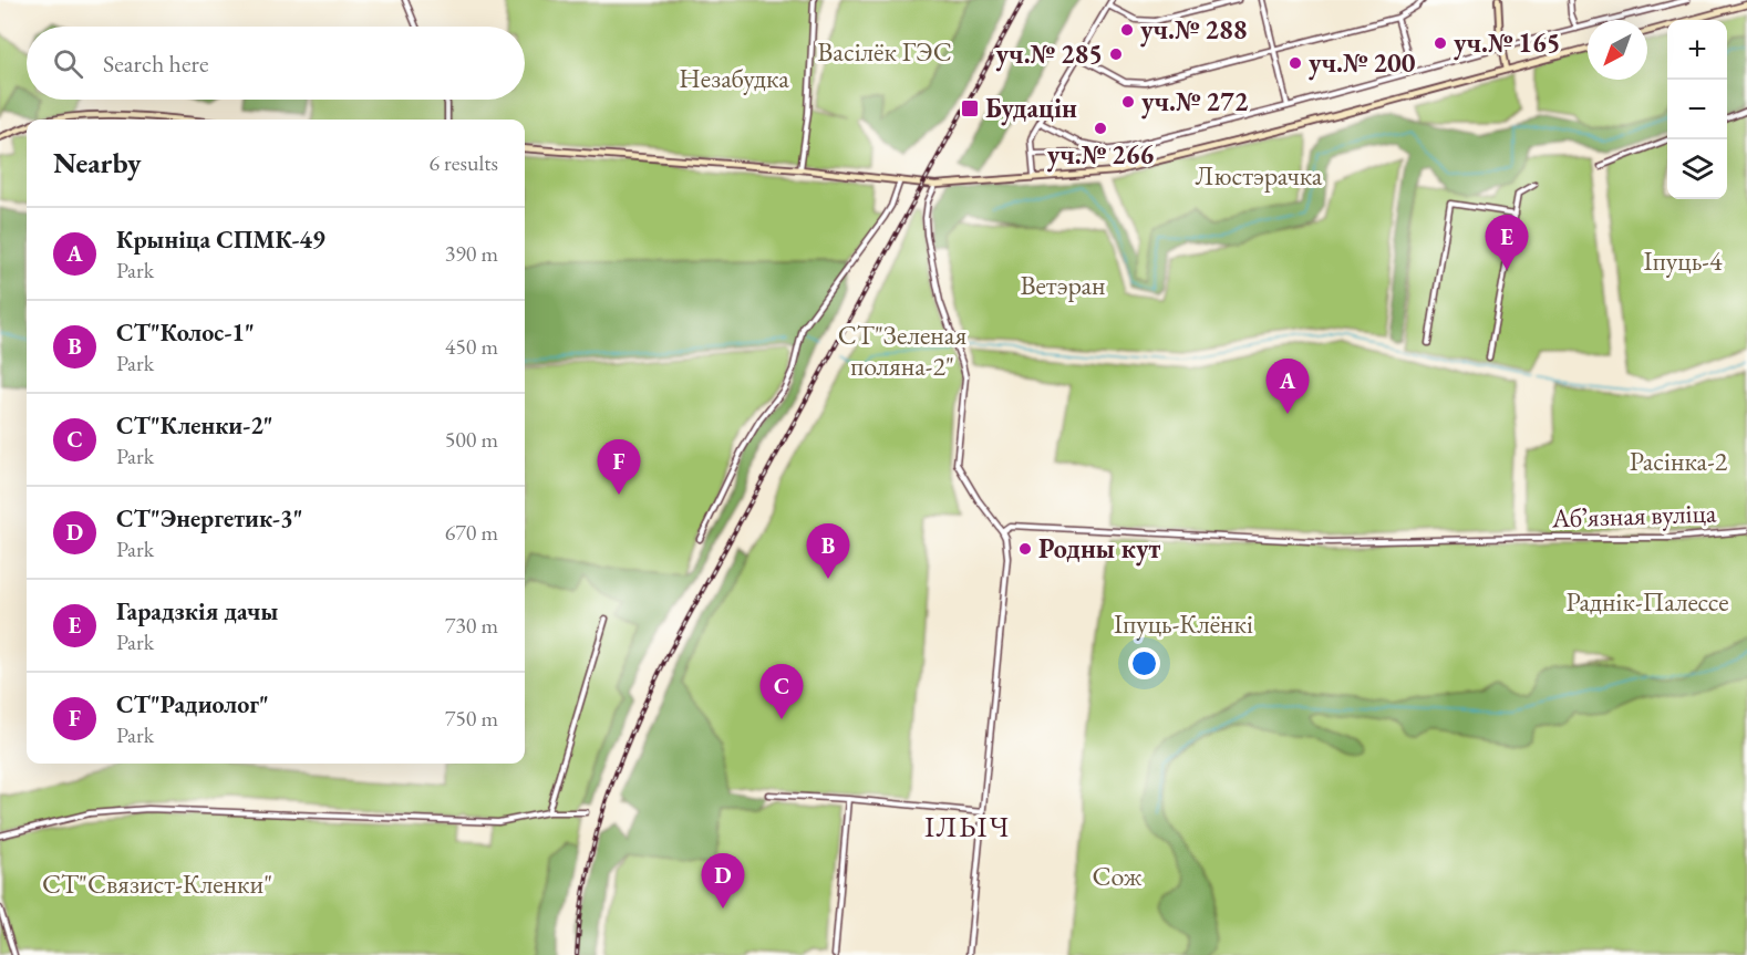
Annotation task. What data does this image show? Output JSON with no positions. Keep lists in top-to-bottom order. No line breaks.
{"streets":{"street":["Абʼязная вуліца"]},"districts":["ІЛЬІЧ"],"parks":["Васілёк ГЭС","Незабудка","Люстэрачка","Іпуць-4","Ветэран","СТ\"Зеленая поляна-2\"","Расінка-2","Раднік-Палессе","Іпуць-Клёнкі","Сож","СТ\"Связист-Кленки\""],"places":{"other":["уч.№ 288","уч.№ 165","уч.№ 285","уч.№ 200","уч.№ 272","уч.№ 266","Родны кут"],"transit":["Будацін"]},"north":"bottom left","page":{"map_buttons":["+","−"],"search":"Search here","heading":["Nearby","6 results"],"list":[{"mark":"A","name":"Крыніца СПМК-49","note":"Park","value":"390 m"},{"mark":"B","name":"СТ\"Колос-1\"","note":"Park","value":"450 m"},{"mark":"C","name":"СТ\"Кленки-2\"","note":"Park","value":"500 m"},{"mark":"D","name":"СТ\"Энергетик-3\"","note":"Park","value":"670 m"},{"mark":"E","name":"Гарадзкія дачы","note":"Park","value":"730 m"},{"mark":"F","name":"СТ\"Радиолог\"","note":"Park","value":"750 m"}],"pins":["E","A","F","B","C","D"]}}
